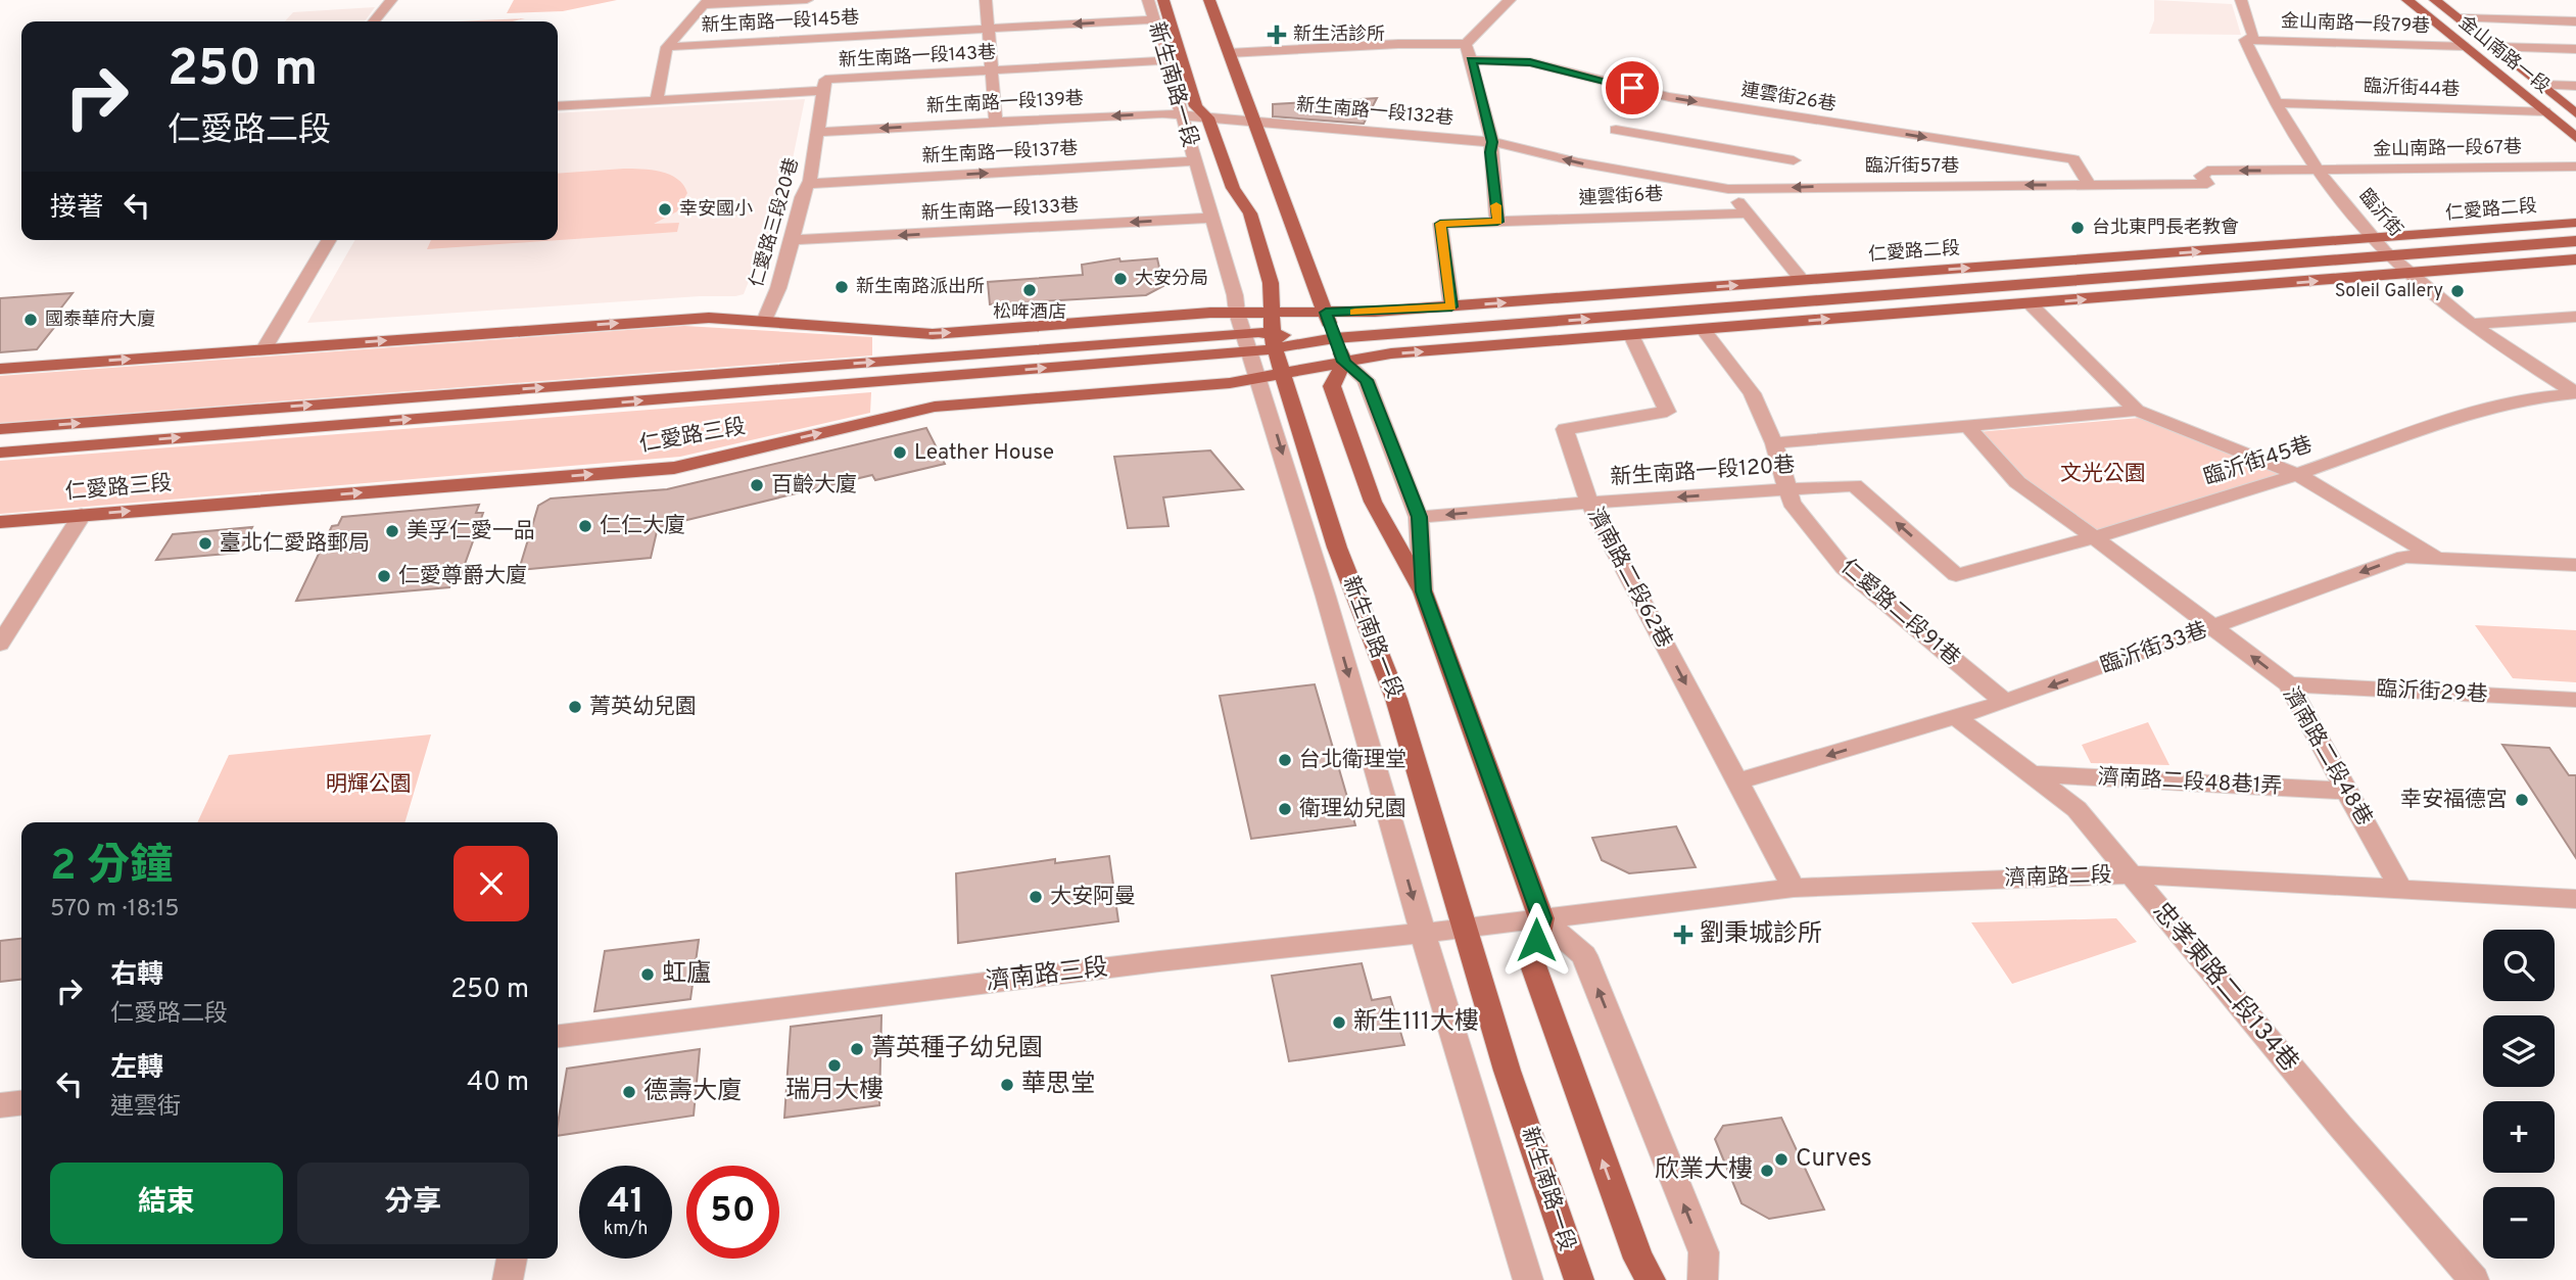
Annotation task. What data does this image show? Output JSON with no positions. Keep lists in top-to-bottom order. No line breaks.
{"streets":{"main road":["金山南路一段","新生南路一段","仁愛路二段","仁愛路三段"],"street":["新生南路一段145巷","金山南路一段79巷","新生南路一段143巷","臨沂街44巷","連雲街26巷","新生南路一段139巷","新生南路一段132巷","金山南路一段67巷","新生南路一段137巷","臨沂街57巷","連雲街6巷","新生南路一段133巷","臨沂街","仁愛路三段20巷","臨沂街45巷","新生南路一段120巷","濟南路二段62巷","仁愛路二段91巷","臨沂街33巷","臨沂街29巷","濟南路二段48巷","濟南路二段48巷1弄","濟南路二段","濟南路三段","忠孝東路二段134巷"]},"crossings":[["新生南路一段145巷","新生南路一段"],["金山南路一段79巷","金山南路一段"],["金山南路一段79巷","臨沂街"],["金山南路一段","臨沂街44巷"],["新生南路一段143巷","新生南路一段"],["新生南路一段143巷","仁愛路三段20巷"],["新生南路一段","新生南路一段139巷"],["新生南路一段","新生南路一段137巷"],["新生南路一段","新生南路一段133巷"],["新生南路一段","仁愛路二段"],["新生南路一段","仁愛路三段"],["新生南路一段","濟南路三段"],["臨沂街44巷","臨沂街"],["連雲街26巷","臨沂街57巷"],["新生南路一段139巷","新生南路一段132巷"],["新生南路一段139巷","仁愛路三段20巷"],["新生南路一段132巷","臨沂街57巷"],["金山南路一段67巷","臨沂街57巷"],["金山南路一段67巷","臨沂街"],["新生南路一段137巷","仁愛路三段20巷"],["臨沂街57巷","臨沂街"],["連雲街6巷","仁愛路二段"],["新生南路一段133巷","仁愛路三段20巷"],["仁愛路二段","臨沂街"],["仁愛路二段","仁愛路三段"],["臨沂街","臨沂街45巷"],["臨沂街45巷","新生南路一段120巷"],["臨沂街45巷","濟南路二段48巷"],["新生南路一段120巷","濟南路二段62巷"],["新生南路一段120巷","仁愛路二段91巷"],["濟南路二段62巷","臨沂街33巷"],["濟南路二段62巷","濟南路二段"],["仁愛路二段91巷","臨沂街33巷"],["臨沂街33巷","濟南路二段48巷"],["臨沂街33巷","忠孝東路二段134巷"],["臨沂街29巷","濟南路二段48巷"],["濟南路二段48巷","濟南路二段48巷1弄"],["濟南路二段48巷","濟南路二段"],["濟南路二段48巷1弄","忠孝東路二段134巷"],["濟南路二段","濟南路三段"],["濟南路二段","忠孝東路二段134巷"]],"one_way":["連雲街26巷","新生南路一段139巷","新生南路一段137巷","臨沂街57巷","新生南路一段133巷","濟南路二段62巷","臨沂街33巷"],"parks":["文光公園","明輝公園"],"places":{"health":["新生活診所","劉秉城診所"],"other":["幸安國小","台北東門長老教會","大安分局","新生南路派出所","松哖酒店","Soleil Gallery","國泰華府大廈","Leather House","百齡大廈","仁仁大廈","美孚仁愛一品","臺北仁愛路郵局","仁愛尊爵大廈","菁英幼兒園","台北衛理堂","幸安福德宮","衛理幼兒園","大安阿曼","虹廬","新生111大樓","菁英種子幼兒園","瑞月大樓","華思堂","德壽大廈","Curves","欣業大樓"]},"page":{"turn":["250 m","仁愛路二段"],"then":"接著","heading":["2 分鐘","570 m · 18:15"],"map_buttons":["+","−"],"list":[{"name":"右轉","note":"仁愛路二段","value":"250 m"},{"name":"左轉","note":"連雲街","value":"40 m"}],"buttons":["結束","分享"],"speed":"41 km/h","limit":"50"}}
